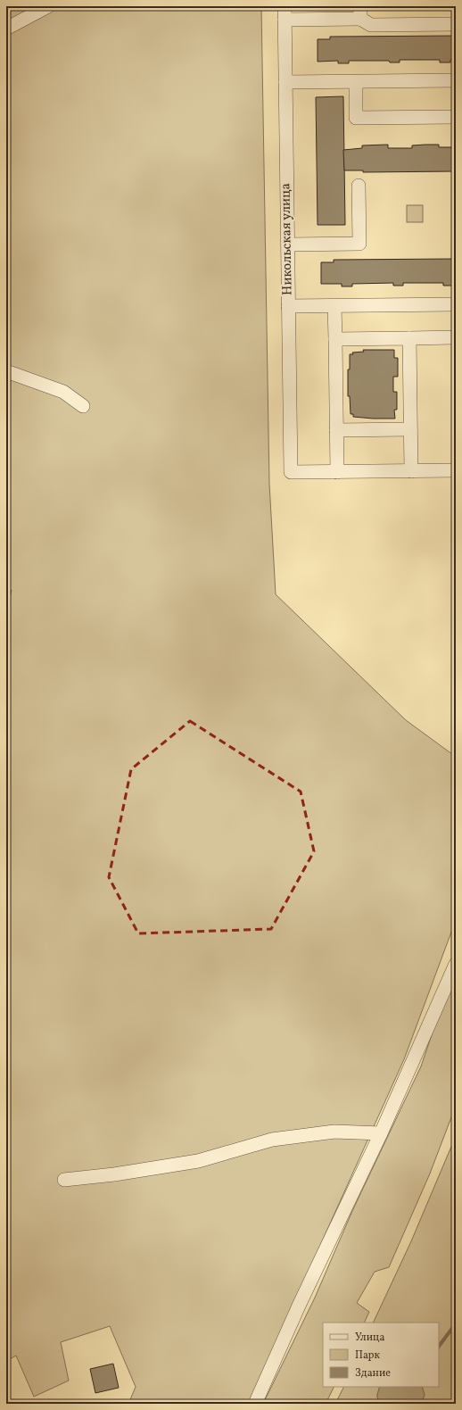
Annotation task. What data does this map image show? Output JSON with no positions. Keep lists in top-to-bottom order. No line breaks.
{"streets":{"street":["Никольская улица"]},"legend":["Улица","Парк","Здание"]}
